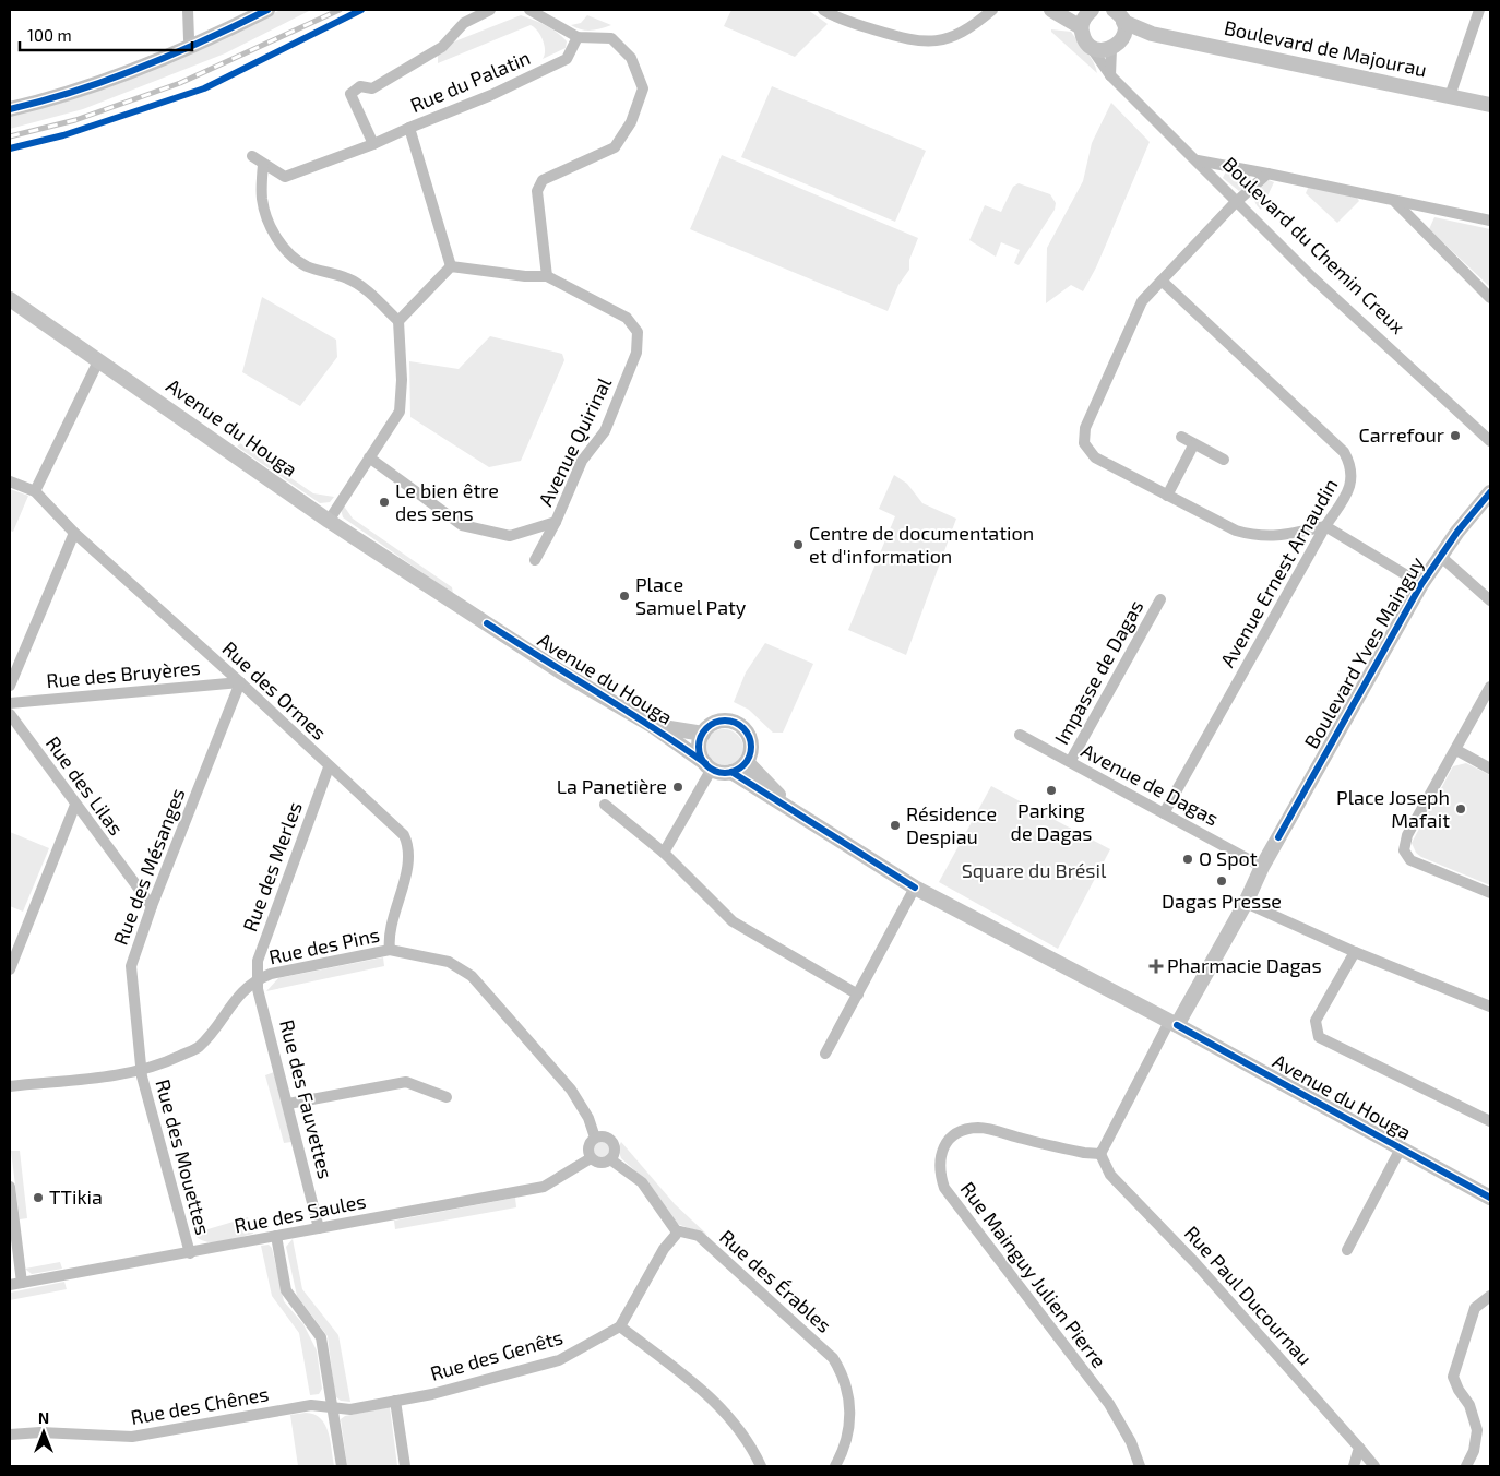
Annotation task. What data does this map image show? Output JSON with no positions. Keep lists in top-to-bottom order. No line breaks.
{"streets":{"main road":["Boulevard de Majourau","Avenue du Houga","Boulevard Yves Mainguy"],"street":["Rue du Palatin","Boulevard du Chemin Creux","Avenue Quirinal","Avenue Ernest Arnaudin","Impasse de Dagas","Rue des Bruyères","Rue des Ormes","Avenue de Dagas","Rue des Lilas","Rue des Mésanges","Rue des Merles","Rue des Pins","Rue des Fauvettes","Rue des Mouettes","Rue des Saules","Rue Mainguy Julien Pierre","Rue des Érables","Rue Paul Ducournau","Rue des Genêts","Rue des Chênes"]},"crossings":[["Rue du Palatin","Avenue Quirinal"],["Avenue du Houga","Boulevard Yves Mainguy"],["Avenue Ernest Arnaudin","Avenue de Dagas"],["Boulevard Yves Mainguy","Avenue de Dagas"],["Impasse de Dagas","Avenue de Dagas"],["Rue des Bruyères","Rue des Ormes"],["Rue des Bruyères","Rue des Mésanges"],["Rue des Ormes","Rue des Mésanges"],["Rue des Ormes","Rue des Merles"],["Rue des Ormes","Rue des Pins"],["Rue des Lilas","Rue des Mésanges"],["Rue des Mésanges","Rue des Pins"],["Rue des Mésanges","Rue des Mouettes"],["Rue des Merles","Rue des Pins"],["Rue des Merles","Rue des Fauvettes"],["Rue des Pins","Rue des Fauvettes"],["Rue des Pins","Rue des Mouettes"],["Rue des Pins","Rue des Saules"],["Rue des Fauvettes","Rue des Saules"],["Rue des Mouettes","Rue des Saules"],["Rue Mainguy Julien Pierre","Rue Paul Ducournau"],["Rue des Genêts","Rue des Chênes"]],"parks":["Square du Brésil"],"places":{"other":["Carrefour","Le bien être des sens","Centre de documentation et d'information","Place Samuel Paty","La Panetière","Parking de Dagas","Place Joseph Mafait","Résidence Despiau","O Spot","Dagas Presse","TTikia"],"health":["Pharmacie Dagas"]},"scale_bar":"100 m","north":"top"}
